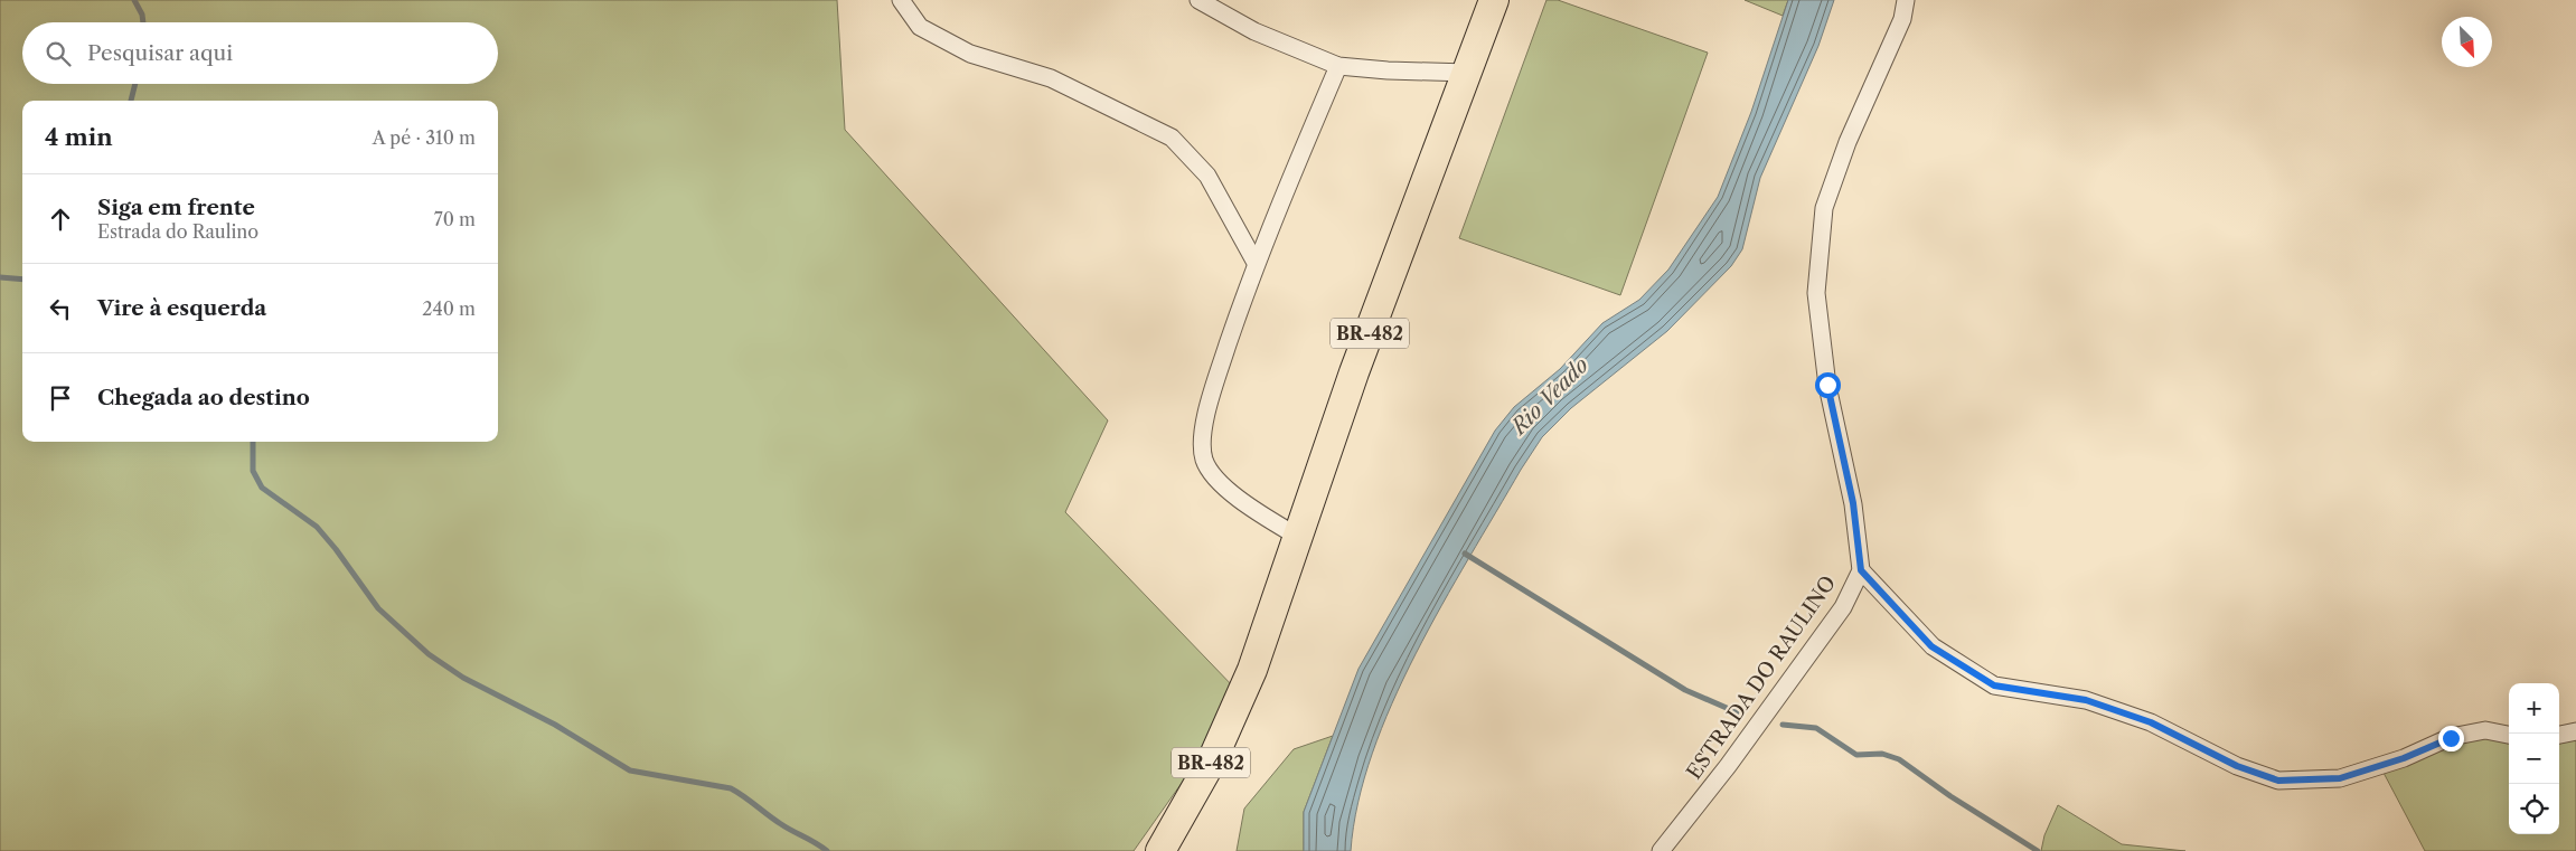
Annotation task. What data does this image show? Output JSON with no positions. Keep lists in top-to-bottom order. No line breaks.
{"streets":{"highway":["BR-482"],"street":["ESTRADA DO RAULINO"]},"water":["Rio Veado"],"north":"bottom right","page":{"search":"Pesquisar aqui","heading":["4 min","A pé · 310 m"],"list":[["Siga em frente","Estrada do Raulino","70 m"],["Vire à esquerda","240 m"],"Chegada ao destino"],"map_buttons":["+","−"]}}
